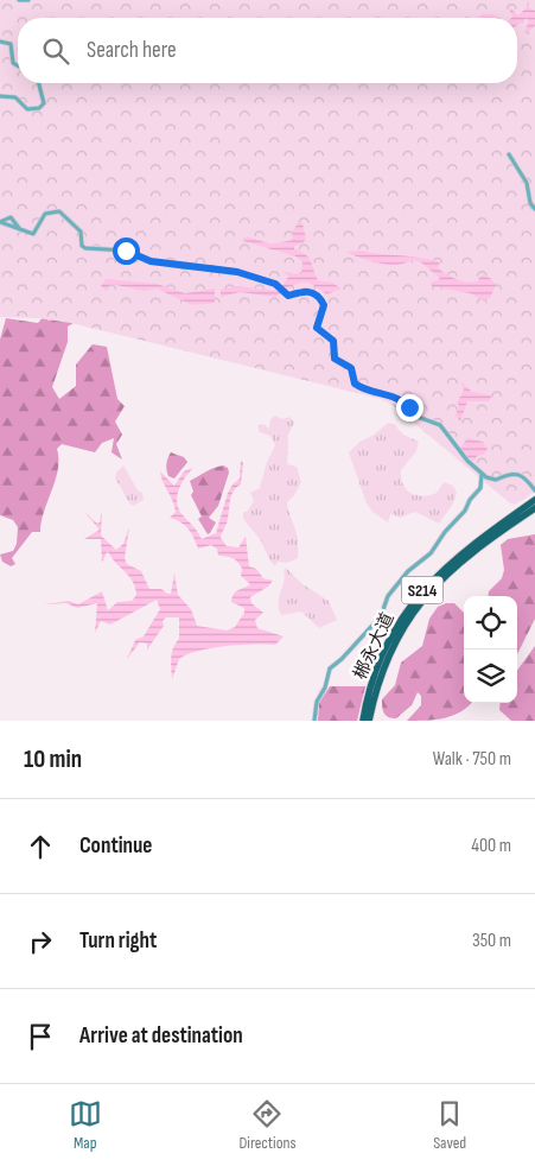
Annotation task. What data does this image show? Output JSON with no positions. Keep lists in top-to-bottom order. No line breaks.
{"streets":{"highway":["S214","郴永大道"]},"page":{"search":"Search here","heading":["10 min","Walk · 750 m"],"list":[["Continue","400 m"],["Turn right","350 m"],"Arrive at destination"],"nav":["Map","Directions","Saved"]}}
